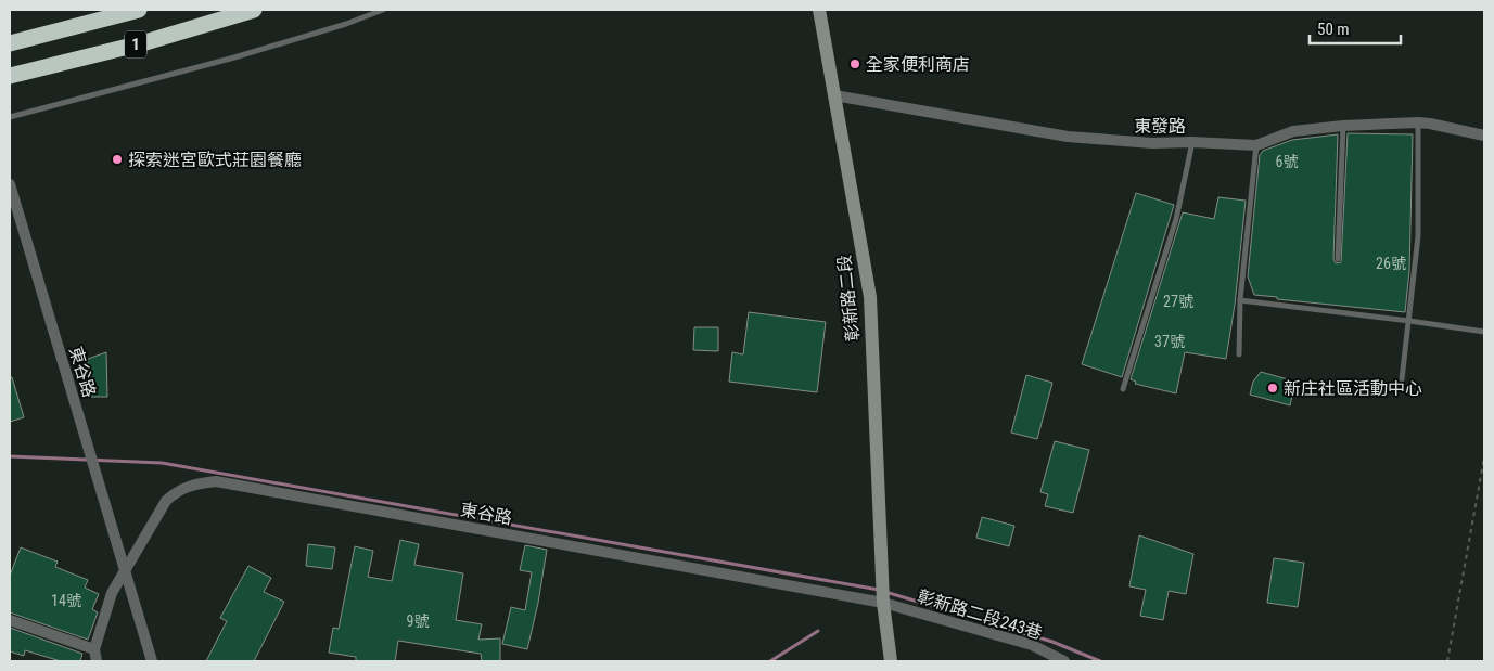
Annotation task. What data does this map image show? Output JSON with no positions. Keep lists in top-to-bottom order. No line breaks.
{"streets":{"highway":["1"],"street":["東發路","彰新路二段","東谷路","彰新路二段243巷"]},"crossings":[["東發路","彰新路二段"],["彰新路二段","東谷路"],["彰新路二段","彰新路二段243巷"],["東谷路","彰新路二段243巷"]],"places":["全家便利商店","探索迷宮歐式莊園餐廳","新庄社區活動中心"],"house_numbers":["6號","26號","27號","37號","14號","9號"],"scale_bar":"50 m"}
